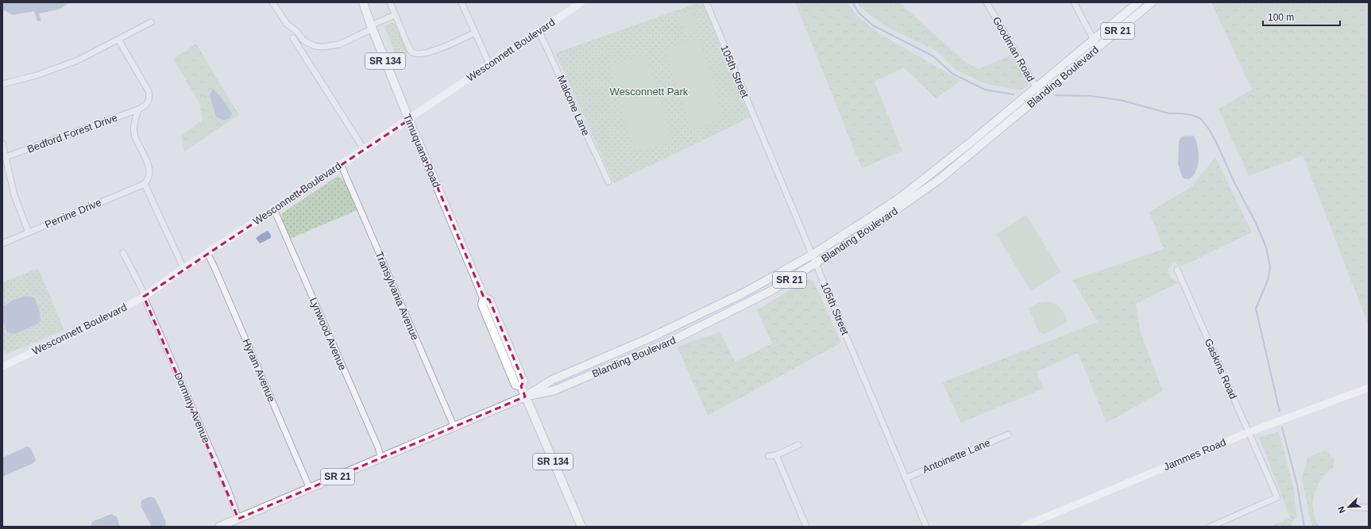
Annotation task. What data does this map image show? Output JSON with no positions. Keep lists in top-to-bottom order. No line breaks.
{"streets":{"main road":["SR 21","SR 134","Blanding Boulevard","Timuquana Road"],"street":["Goodman Road","Wesconnett Boulevard","105th Street","Malcone Lane","Bedford Forest Drive","Perrine Drive","Transylvania Avenue","Lynwood Avenue","Gaskins Road","Hyram Avenue","Dorminy Avenue","Jammes Road","Antoinette Lane"]},"crossings":[["Goodman Road","Blanding Boulevard"],["Wesconnett Boulevard","Malcone Lane"],["Wesconnett Boulevard","Timuquana Road"],["Wesconnett Boulevard","Transylvania Avenue"],["Wesconnett Boulevard","Lynwood Avenue"],["Wesconnett Boulevard","Hyram Avenue"],["Wesconnett Boulevard","Dorminy Avenue"],["105th Street","Blanding Boulevard"],["105th Street","Antoinette Lane"],["Blanding Boulevard","Timuquana Road"],["Blanding Boulevard","Transylvania Avenue"],["Blanding Boulevard","Lynwood Avenue"],["Blanding Boulevard","Hyram Avenue"],["Blanding Boulevard","Dorminy Avenue"],["Gaskins Road","Jammes Road"]],"parks":["Wesconnett Park"],"scale_bar":"100 m","north":"bottom left"}
